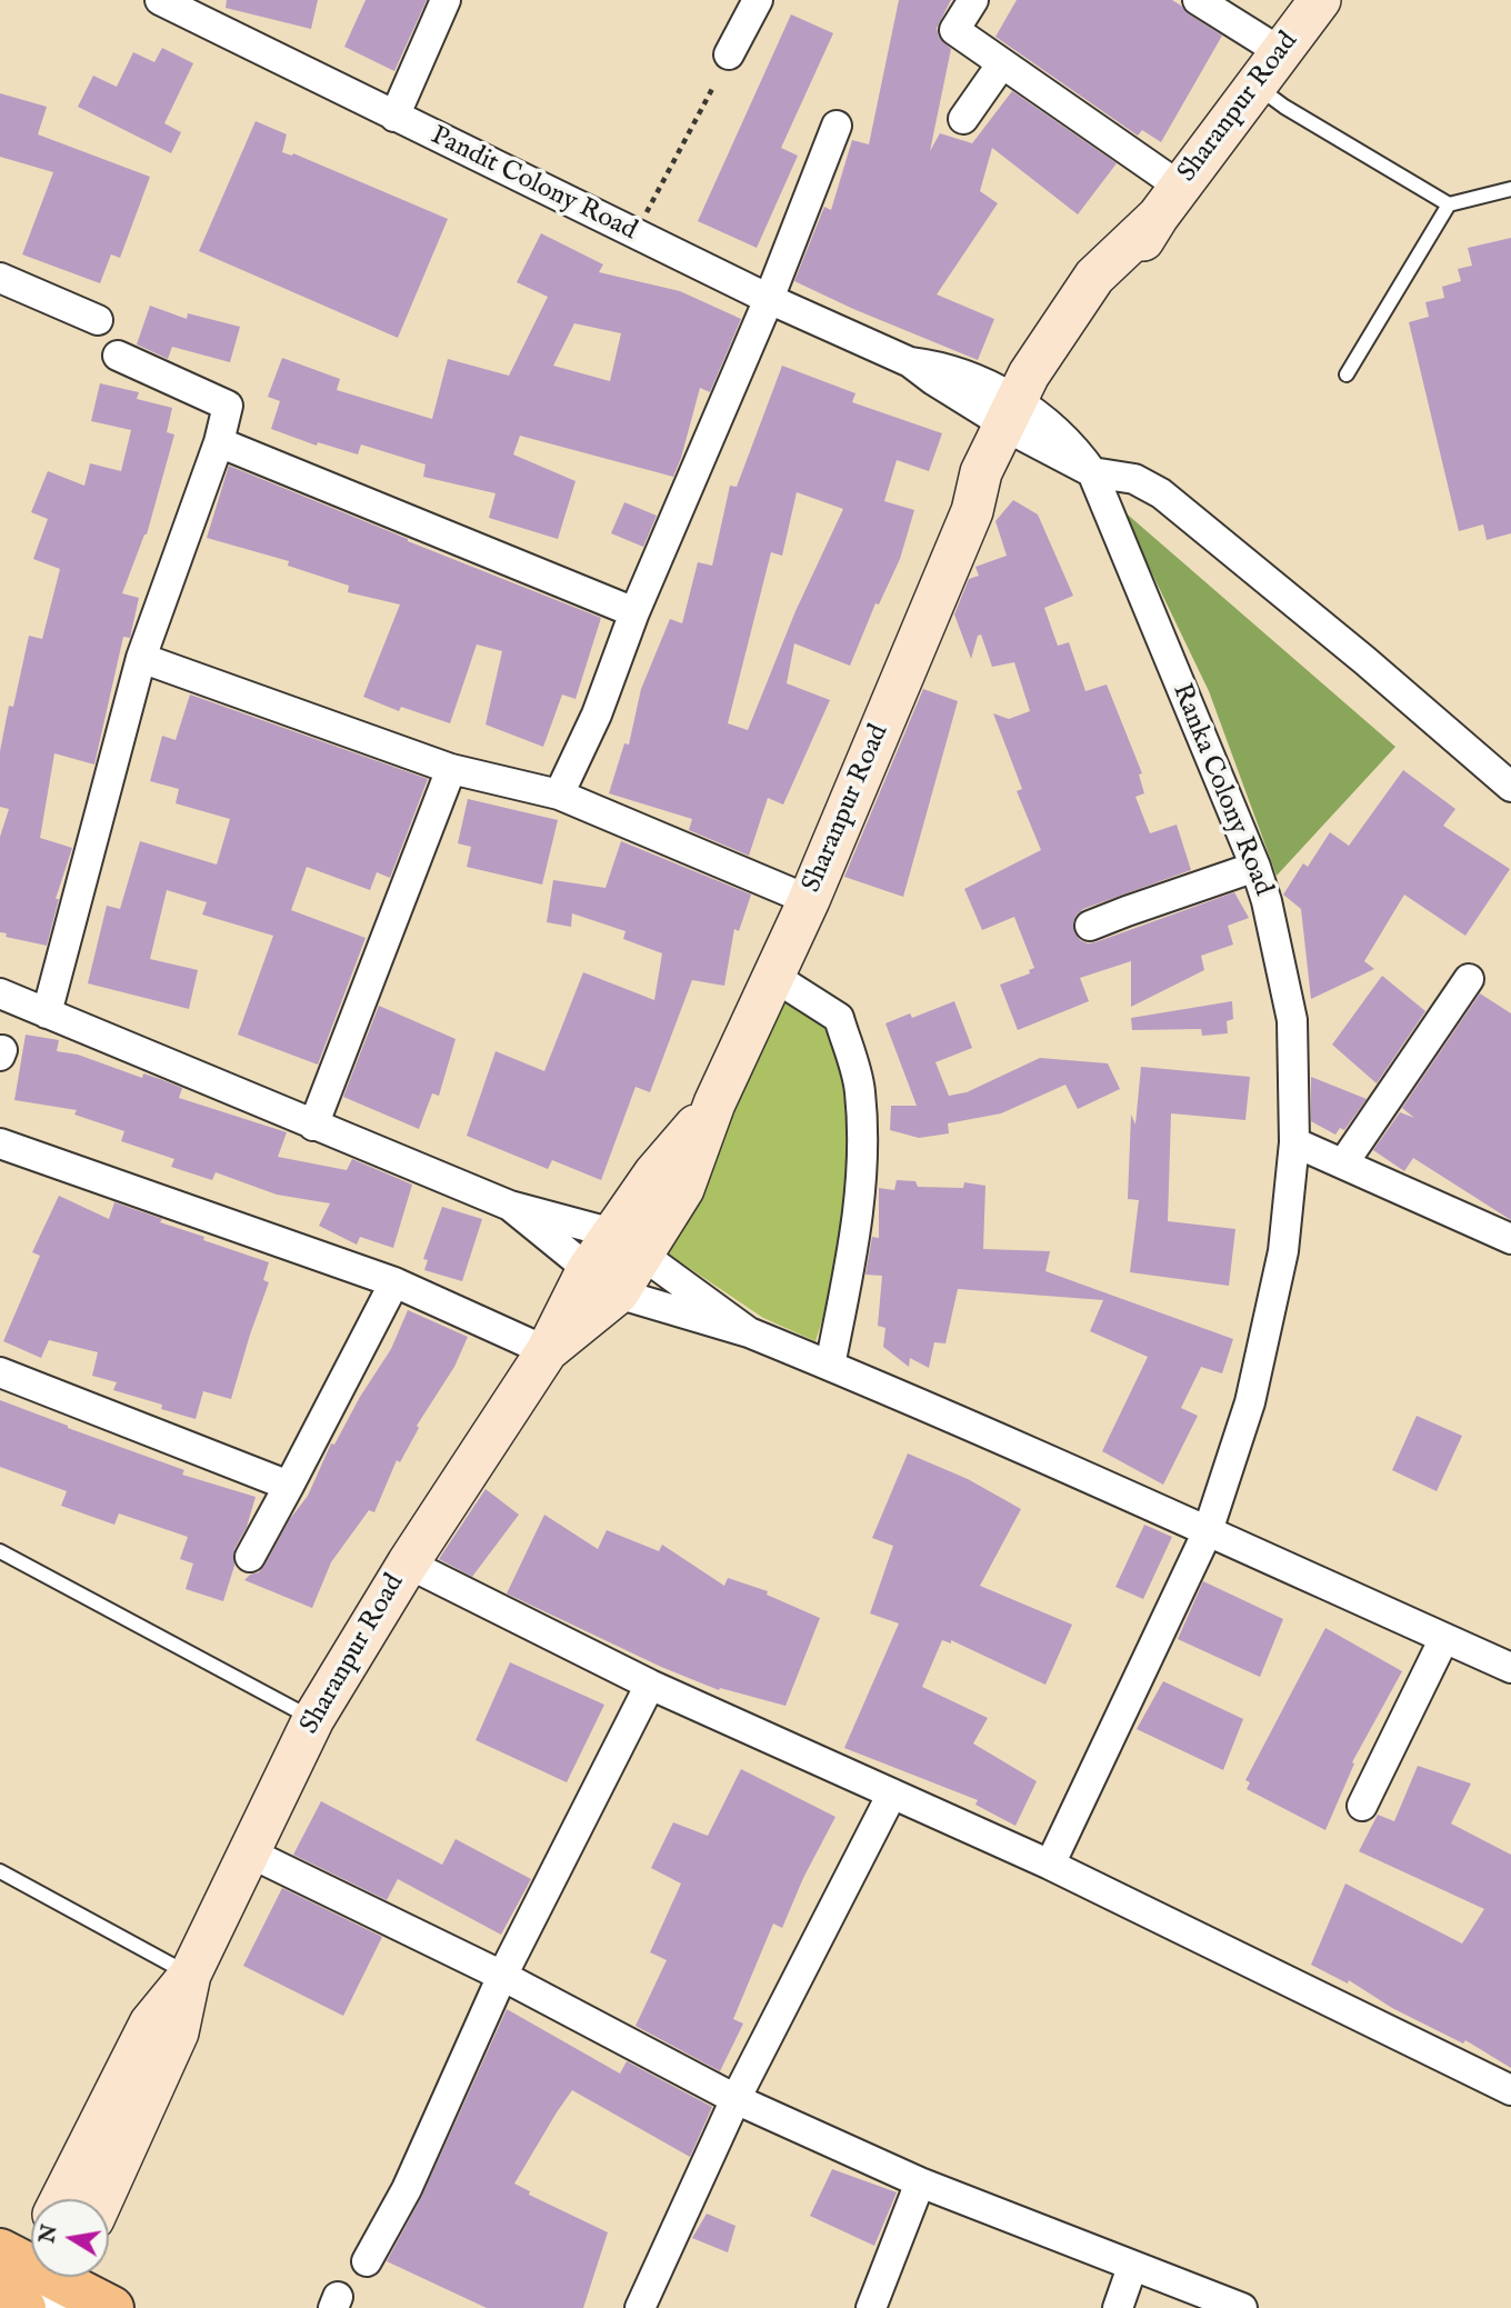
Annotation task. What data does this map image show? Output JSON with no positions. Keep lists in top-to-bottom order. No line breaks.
{"streets":{"main road":["Sharanpur Road"],"street":["Pandit Colony Road","Ranka Colony Road"]},"crossings":[["Sharanpur Road","Pandit Colony Road"],["Sharanpur Road","Ranka Colony Road"],["Pandit Colony Road","Ranka Colony Road"]],"north":"left"}
